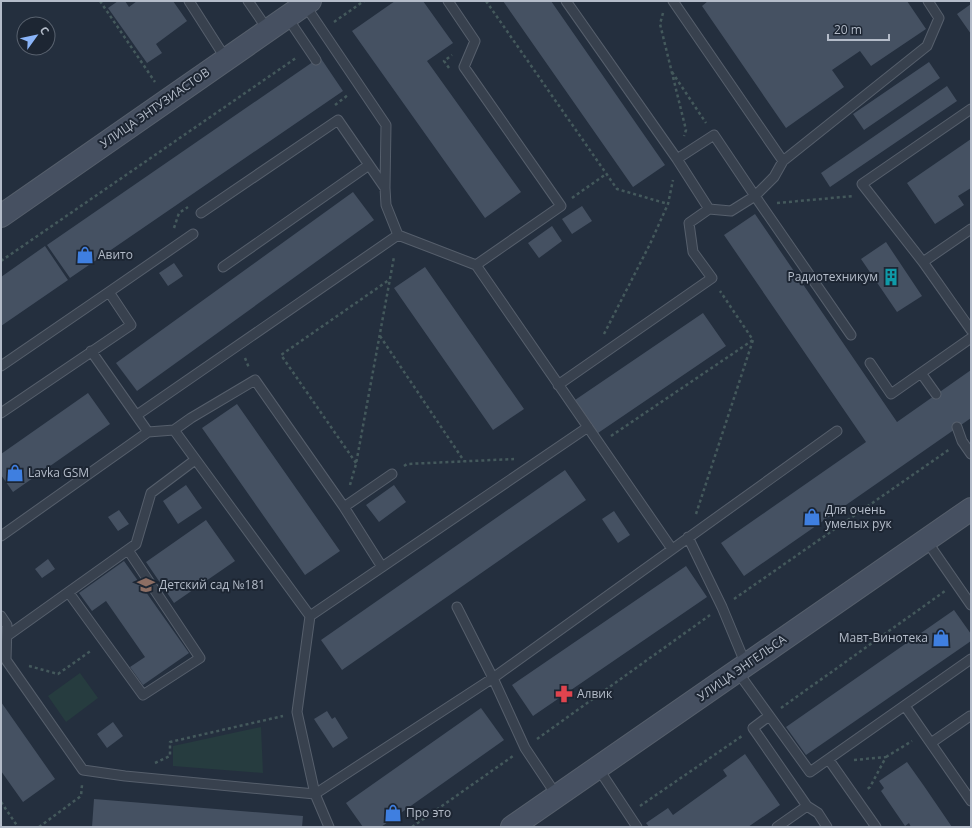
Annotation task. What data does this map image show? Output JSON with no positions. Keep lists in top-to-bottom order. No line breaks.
{"streets":{"main road":["УЛИЦА ЭНТУЗИАСТОВ","УЛИЦА ЭНГЕЛЬСА"]},"places":{"shop":["Авито","Lavka GSM","Для очень умелых рук","Мавт-Винотека","Про это"],"building":["Радиотехникум"],"school or university":["Детский сад №181"],"pharmacy":["Алвик"]},"scale_bar":"20 m","north":"top right"}
